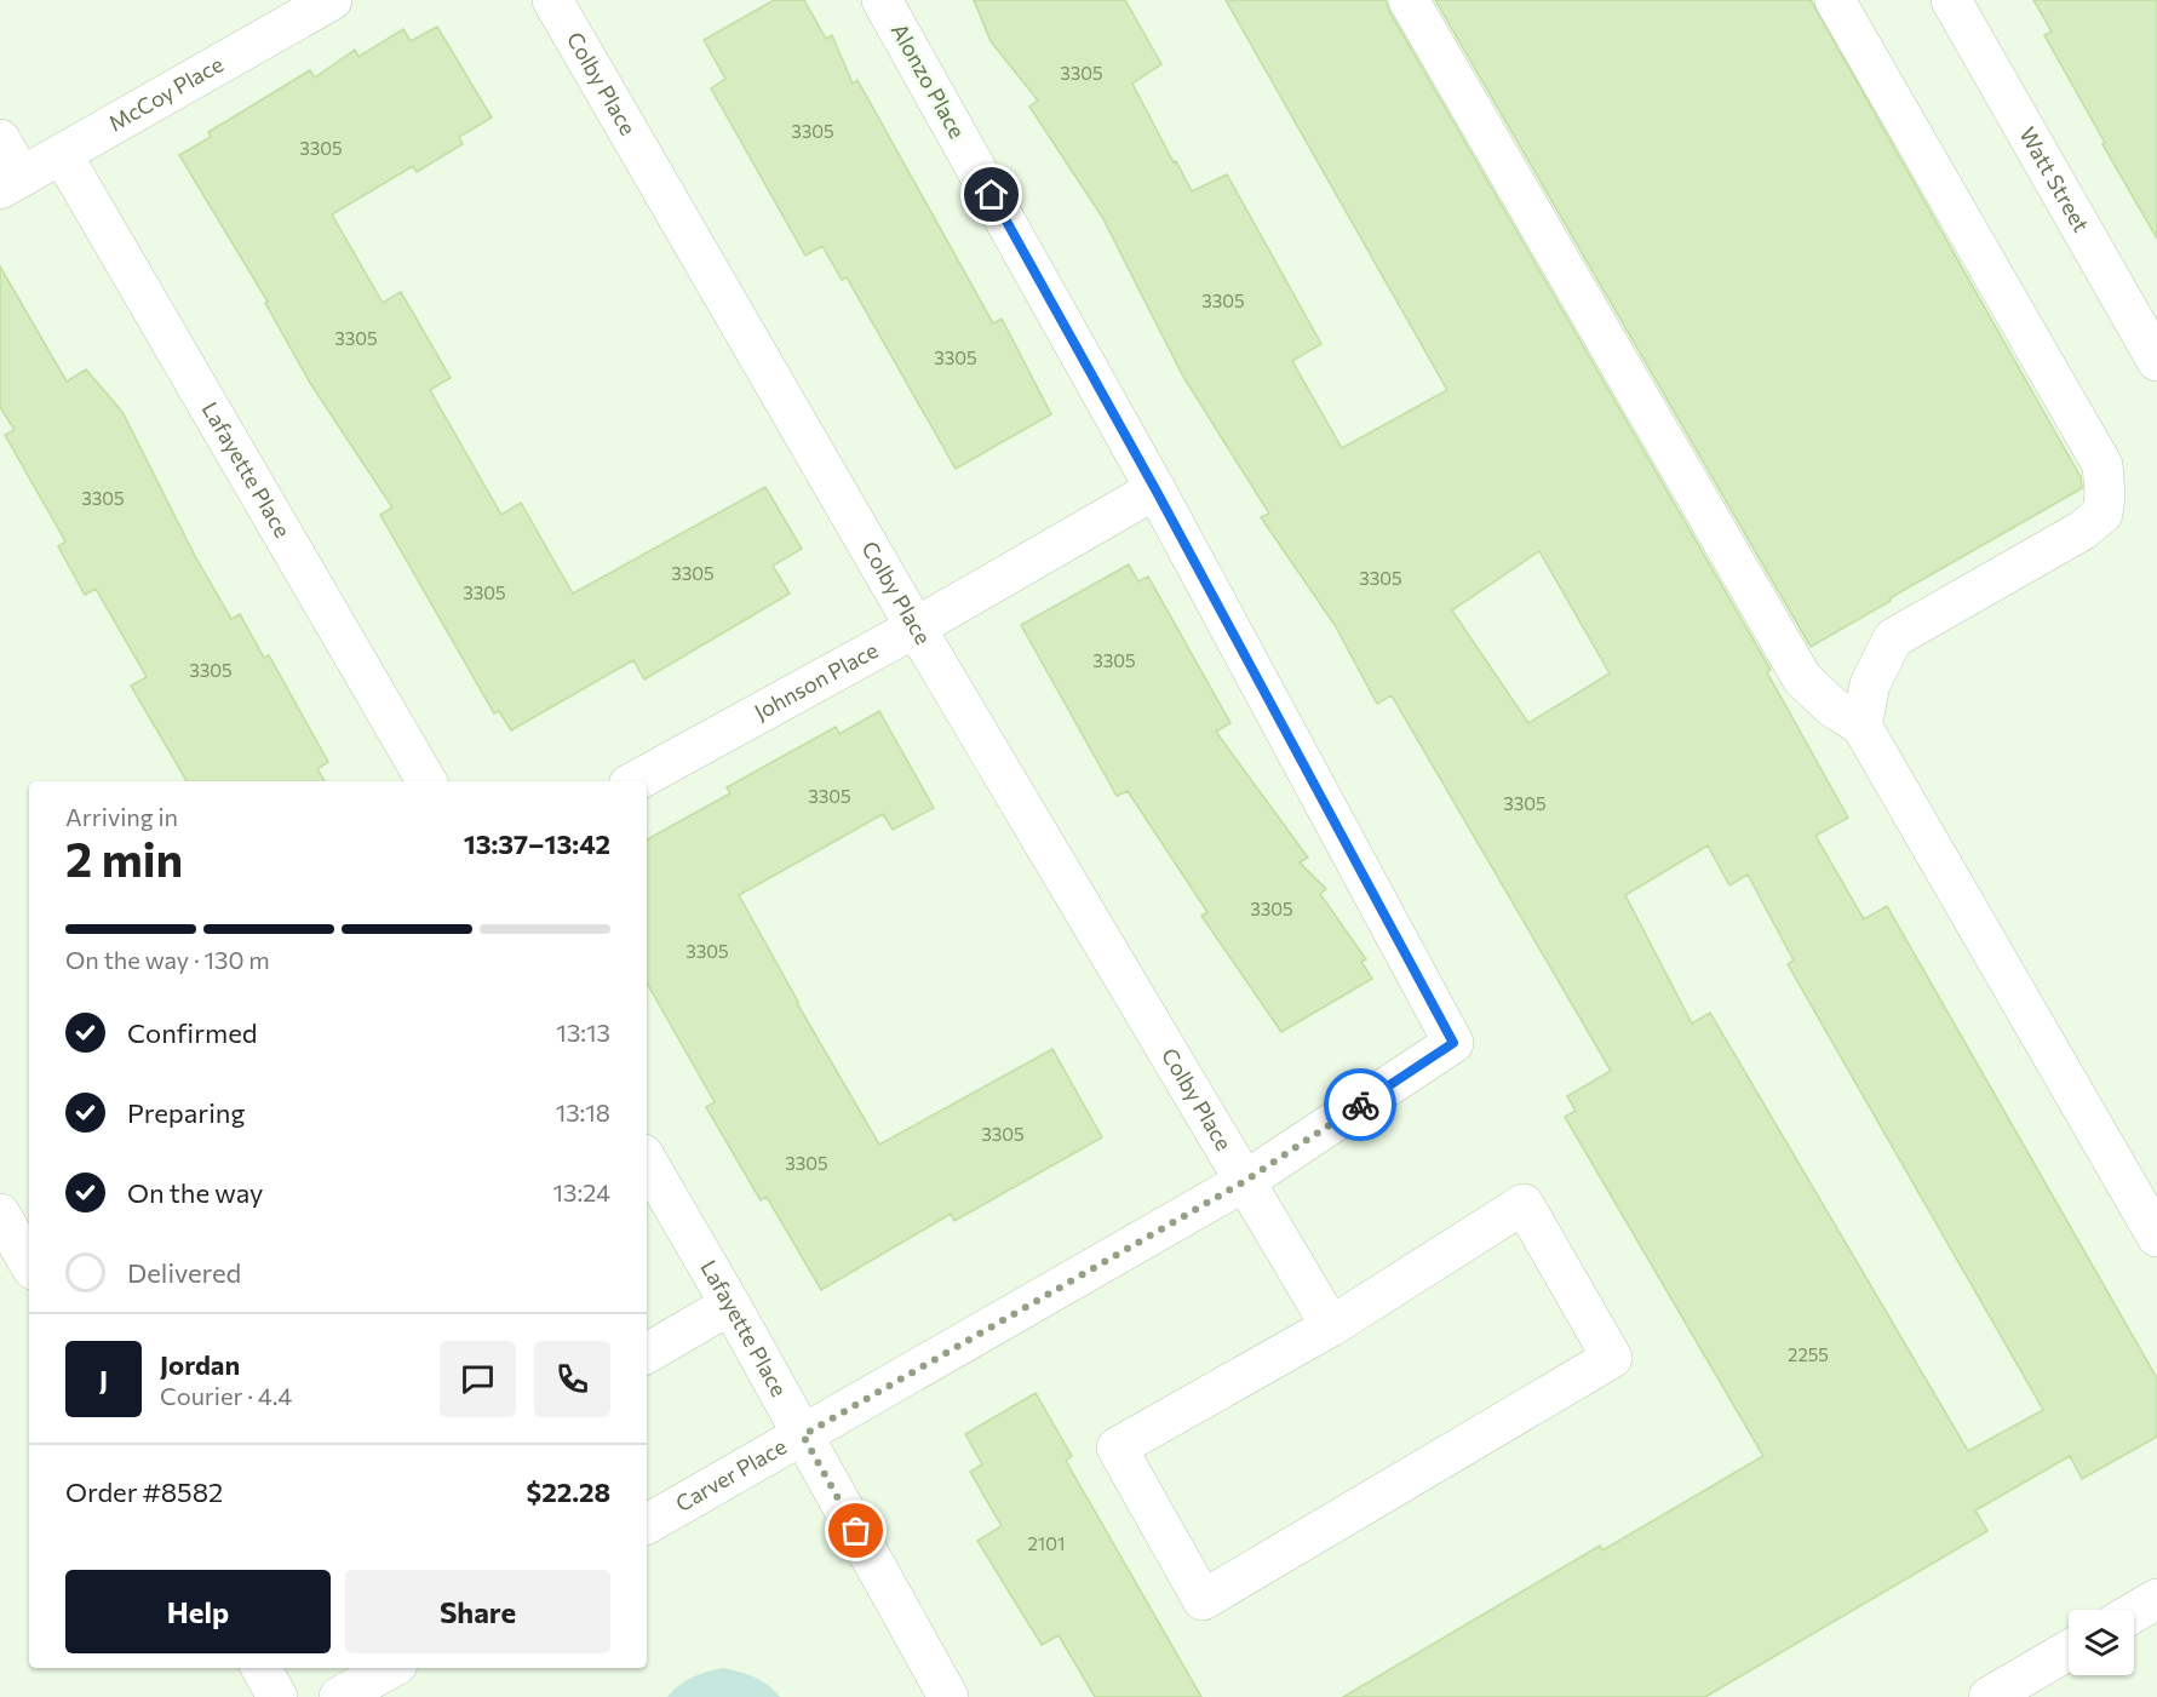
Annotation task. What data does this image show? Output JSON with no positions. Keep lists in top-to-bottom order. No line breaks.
{"streets":{"street":["Alonzo Place","Colby Place","McCoy Place","Watt Street","Lafayette Place","Johnson Place","Carver Place"]},"crossings":[["Alonzo Place","Johnson Place"],["Alonzo Place","Carver Place"],["Colby Place","Johnson Place"],["Colby Place","Carver Place"],["McCoy Place","Lafayette Place"],["Lafayette Place","Carver Place"]],"house_numbers":["3305","3305","3305","3305","3305","3305","3305","3305","3305","3305","3305","3305","3305","3305","3305","3305","3305","3305","2255","2101"],"page":{"heading":["2 min","Arriving in","13:37–13:42"],"panel":["Jordan","Courier · 4.4","Order #8582","$22.28"],"bar":"On the way · 130 m","list":[["Confirmed","13:13"],["Preparing","13:18"],["On the way","13:24"],"Delivered"],"round":"J","buttons":["Help","Share"]}}
